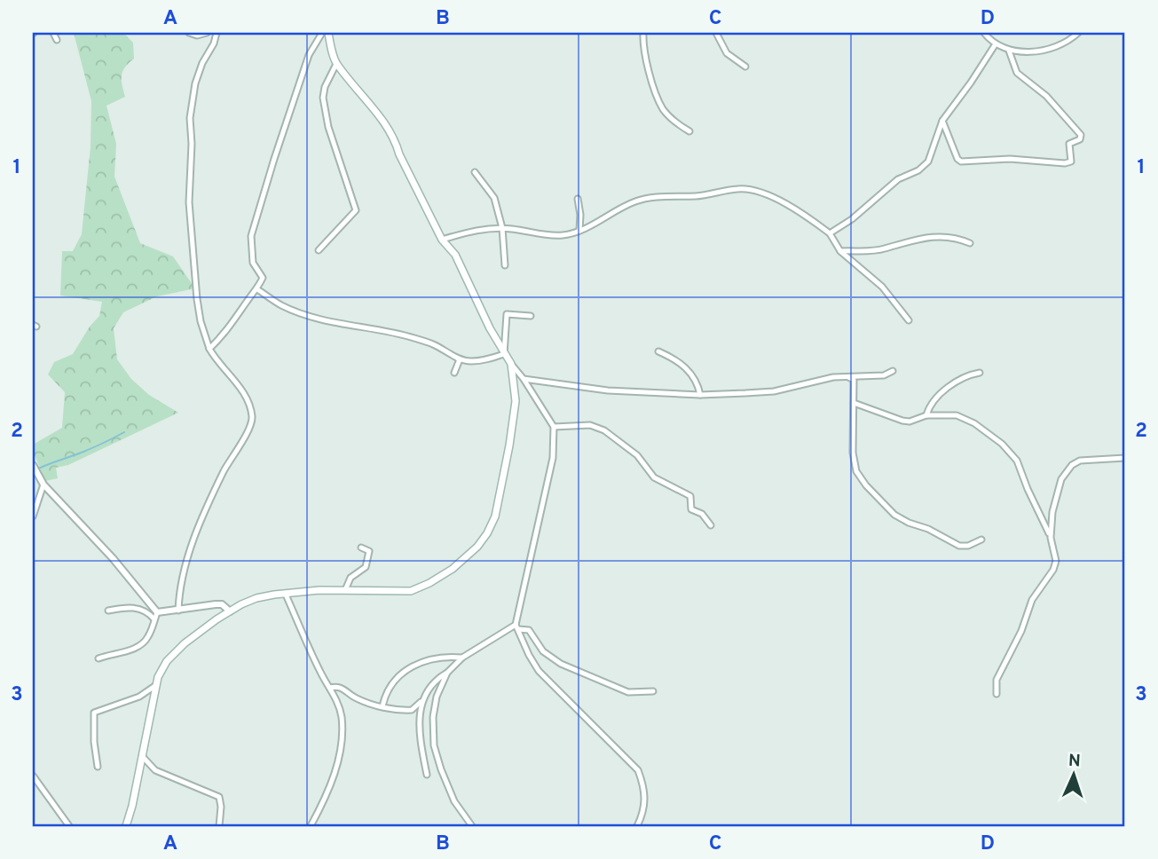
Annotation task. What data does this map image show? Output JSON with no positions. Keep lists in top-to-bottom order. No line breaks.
{"north":"top","grid":{"columns":["A","B","C","D"],"rows":["1","2","3"]}}
